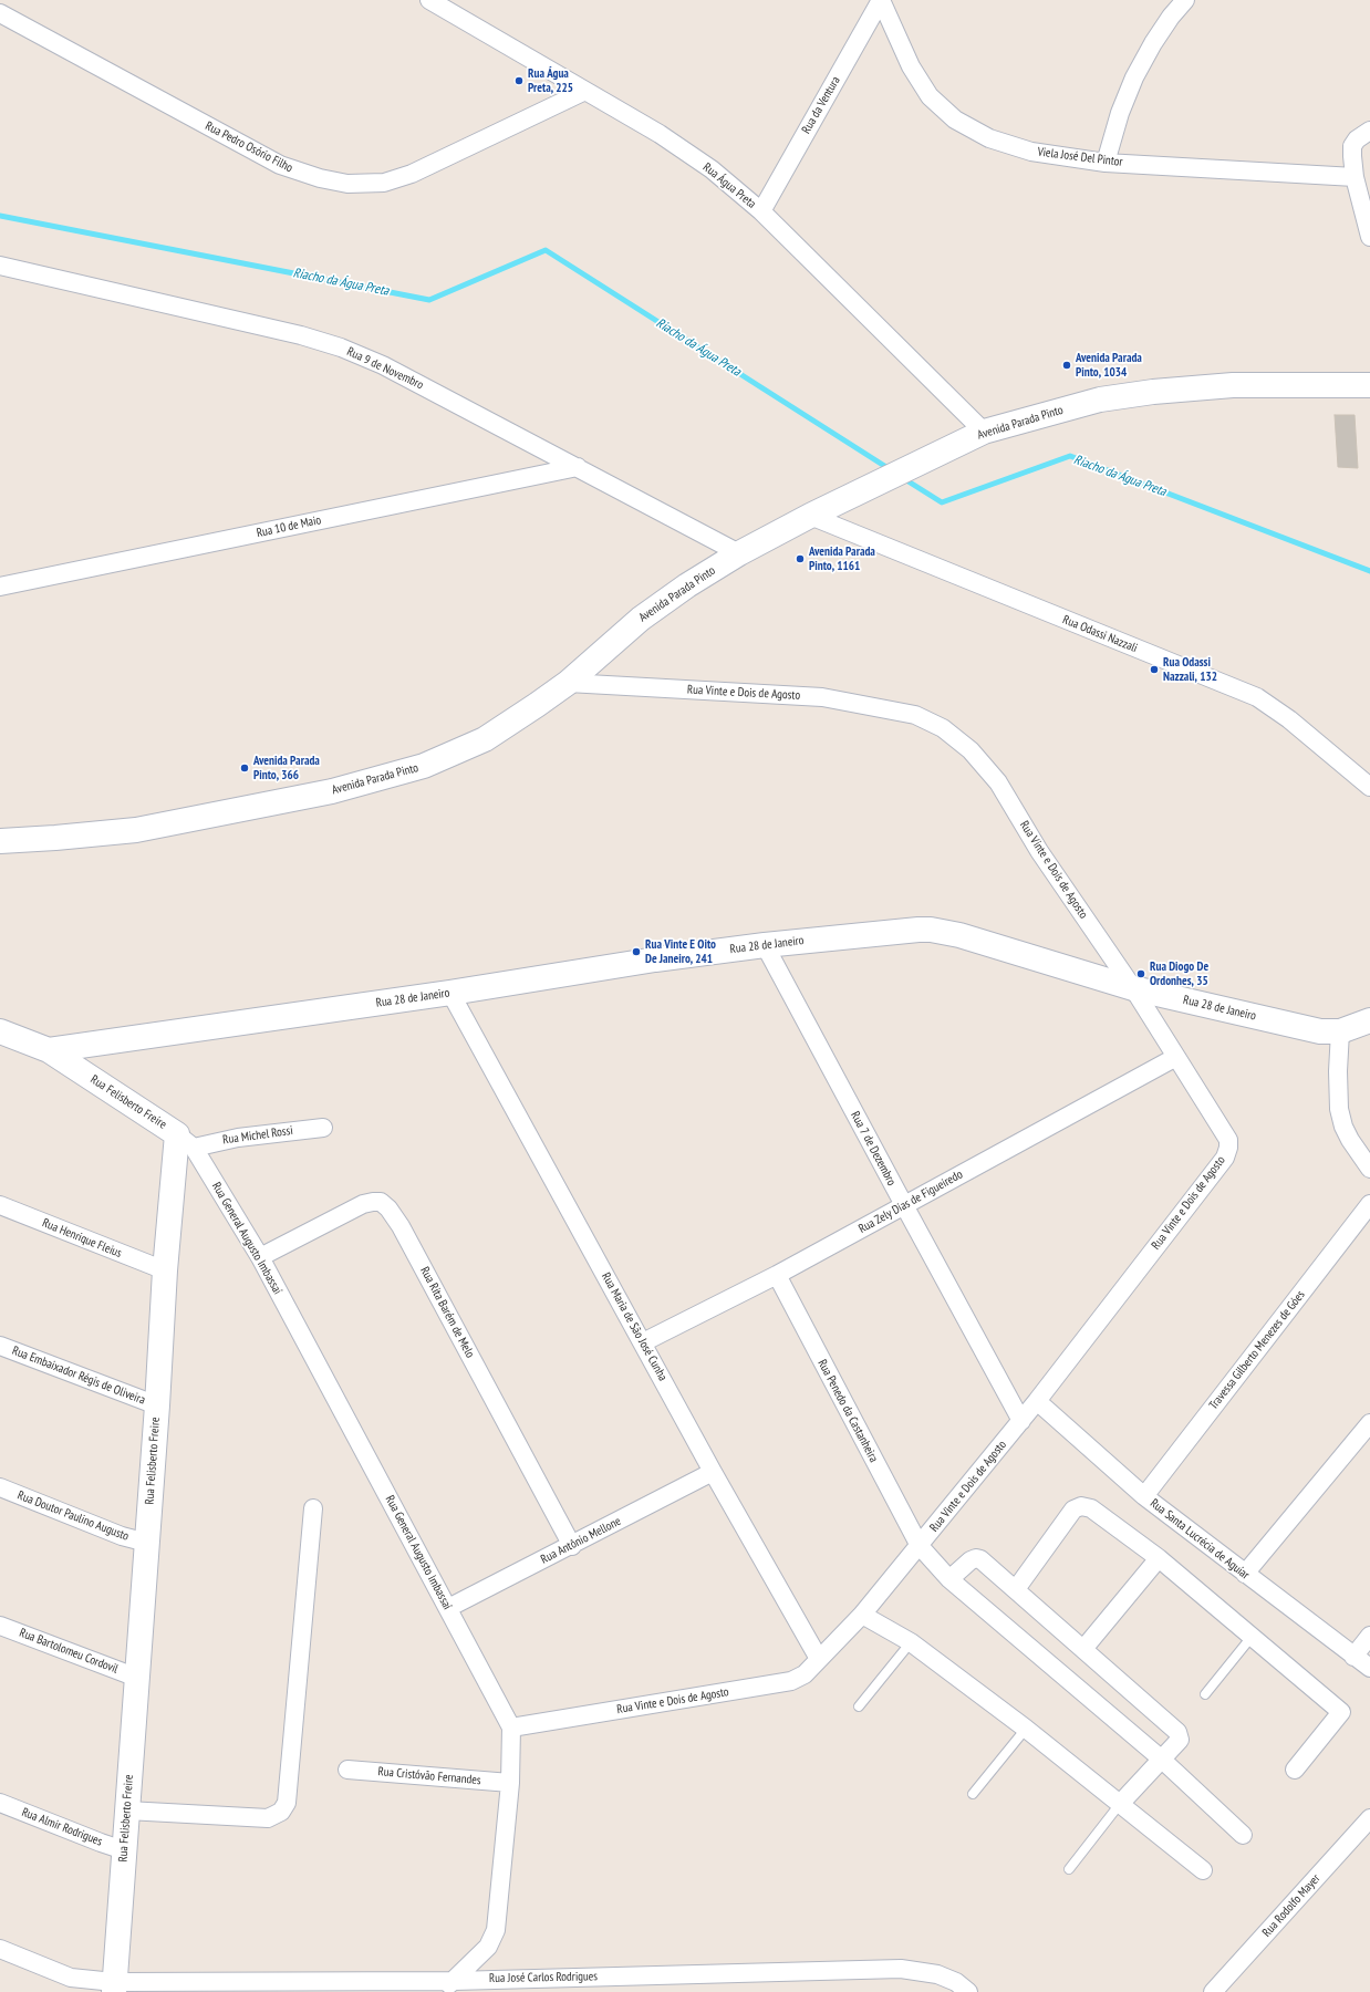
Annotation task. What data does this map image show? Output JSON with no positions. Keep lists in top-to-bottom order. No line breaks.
{"streets":{"street":["Rua da Ventura","Rua Pedro Osório Filho","Viela José Del Pintor","Rua Água Preta","Rua 9 de Novembro","Avenida Parada Pinto","Rua 10 de Maio","Rua Odassi Nazzali","Rua Vinte e Dois de Agosto","Rua 28 de Janeiro","Rua Felisberto Freire","Rua Michel Rossi","Rua 7 de Dezembro","Rua Zely Dias de Figueiredo","Rua Henrique Fleius","Rua General Augusto Imbassaí","Rua Rita Barém de Melo","Rua Maria de São José Cunha","Travessa Gilberto Menezes de Góes","Rua Embaixador Régis de Oliveira","Rua Penedo da Castanheira","Rua Doutor Paulino Augusto","Rua Santa Lucrécia de Aguiar","Rua Antônio Mellone","Rua Bartolomeu Cordovil","Rua Cristóvão Fernandes","Rua Almir Rodrigues","Rua Rodolfo Mayer","Rua José Carlos Rodrigues"]},"crossings":[["Rua da Ventura","Viela José Del Pintor"],["Rua da Ventura","Rua Água Preta"],["Rua Pedro Osório Filho","Rua Água Preta"],["Rua Água Preta","Avenida Parada Pinto"],["Rua 9 de Novembro","Avenida Parada Pinto"],["Rua 9 de Novembro","Rua 10 de Maio"],["Avenida Parada Pinto","Rua Odassi Nazzali"],["Avenida Parada Pinto","Rua Vinte e Dois de Agosto"],["Rua Vinte e Dois de Agosto","Rua 28 de Janeiro"],["Rua Vinte e Dois de Agosto","Rua 7 de Dezembro"],["Rua Vinte e Dois de Agosto","Rua Zely Dias de Figueiredo"],["Rua Vinte e Dois de Agosto","Rua General Augusto Imbassaí"],["Rua Vinte e Dois de Agosto","Rua Maria de São José Cunha"],["Rua Vinte e Dois de Agosto","Rua Penedo da Castanheira"],["Rua Vinte e Dois de Agosto","Rua Santa Lucrécia de Aguiar"],["Rua 28 de Janeiro","Rua Felisberto Freire"],["Rua 28 de Janeiro","Rua 7 de Dezembro"],["Rua 28 de Janeiro","Rua Maria de São José Cunha"],["Rua Felisberto Freire","Rua Michel Rossi"],["Rua Felisberto Freire","Rua Henrique Fleius"],["Rua Felisberto Freire","Rua General Augusto Imbassaí"],["Rua Felisberto Freire","Rua Embaixador Régis de Oliveira"],["Rua Felisberto Freire","Rua Doutor Paulino Augusto"],["Rua Felisberto Freire","Rua Bartolomeu Cordovil"],["Rua Felisberto Freire","Rua Almir Rodrigues"],["Rua Felisberto Freire","Rua José Carlos Rodrigues"],["Rua Michel Rossi","Rua General Augusto Imbassaí"],["Rua 7 de Dezembro","Rua Zely Dias de Figueiredo"],["Rua Zely Dias de Figueiredo","Rua Maria de São José Cunha"],["Rua Zely Dias de Figueiredo","Rua Penedo da Castanheira"],["Rua General Augusto Imbassaí","Rua Rita Barém de Melo"],["Rua General Augusto Imbassaí","Rua Antônio Mellone"],["Rua General Augusto Imbassaí","Rua Cristóvão Fernandes"],["Rua General Augusto Imbassaí","Rua José Carlos Rodrigues"],["Rua Rita Barém de Melo","Rua Antônio Mellone"],["Rua Maria de São José Cunha","Rua Antônio Mellone"],["Travessa Gilberto Menezes de Góes","Rua Santa Lucrécia de Aguiar"]],"water":["Riacho da Água Preta"],"places":["Rua Água Preta, 225","Avenida Parada Pinto, 1034","Avenida Parada Pinto, 1161","Rua Odassi Nazzali, 132","Avenida Parada Pinto, 366","Rua Vinte E Oito De Janeiro, 241","Rua Diogo De Ordonhes, 35"]}
